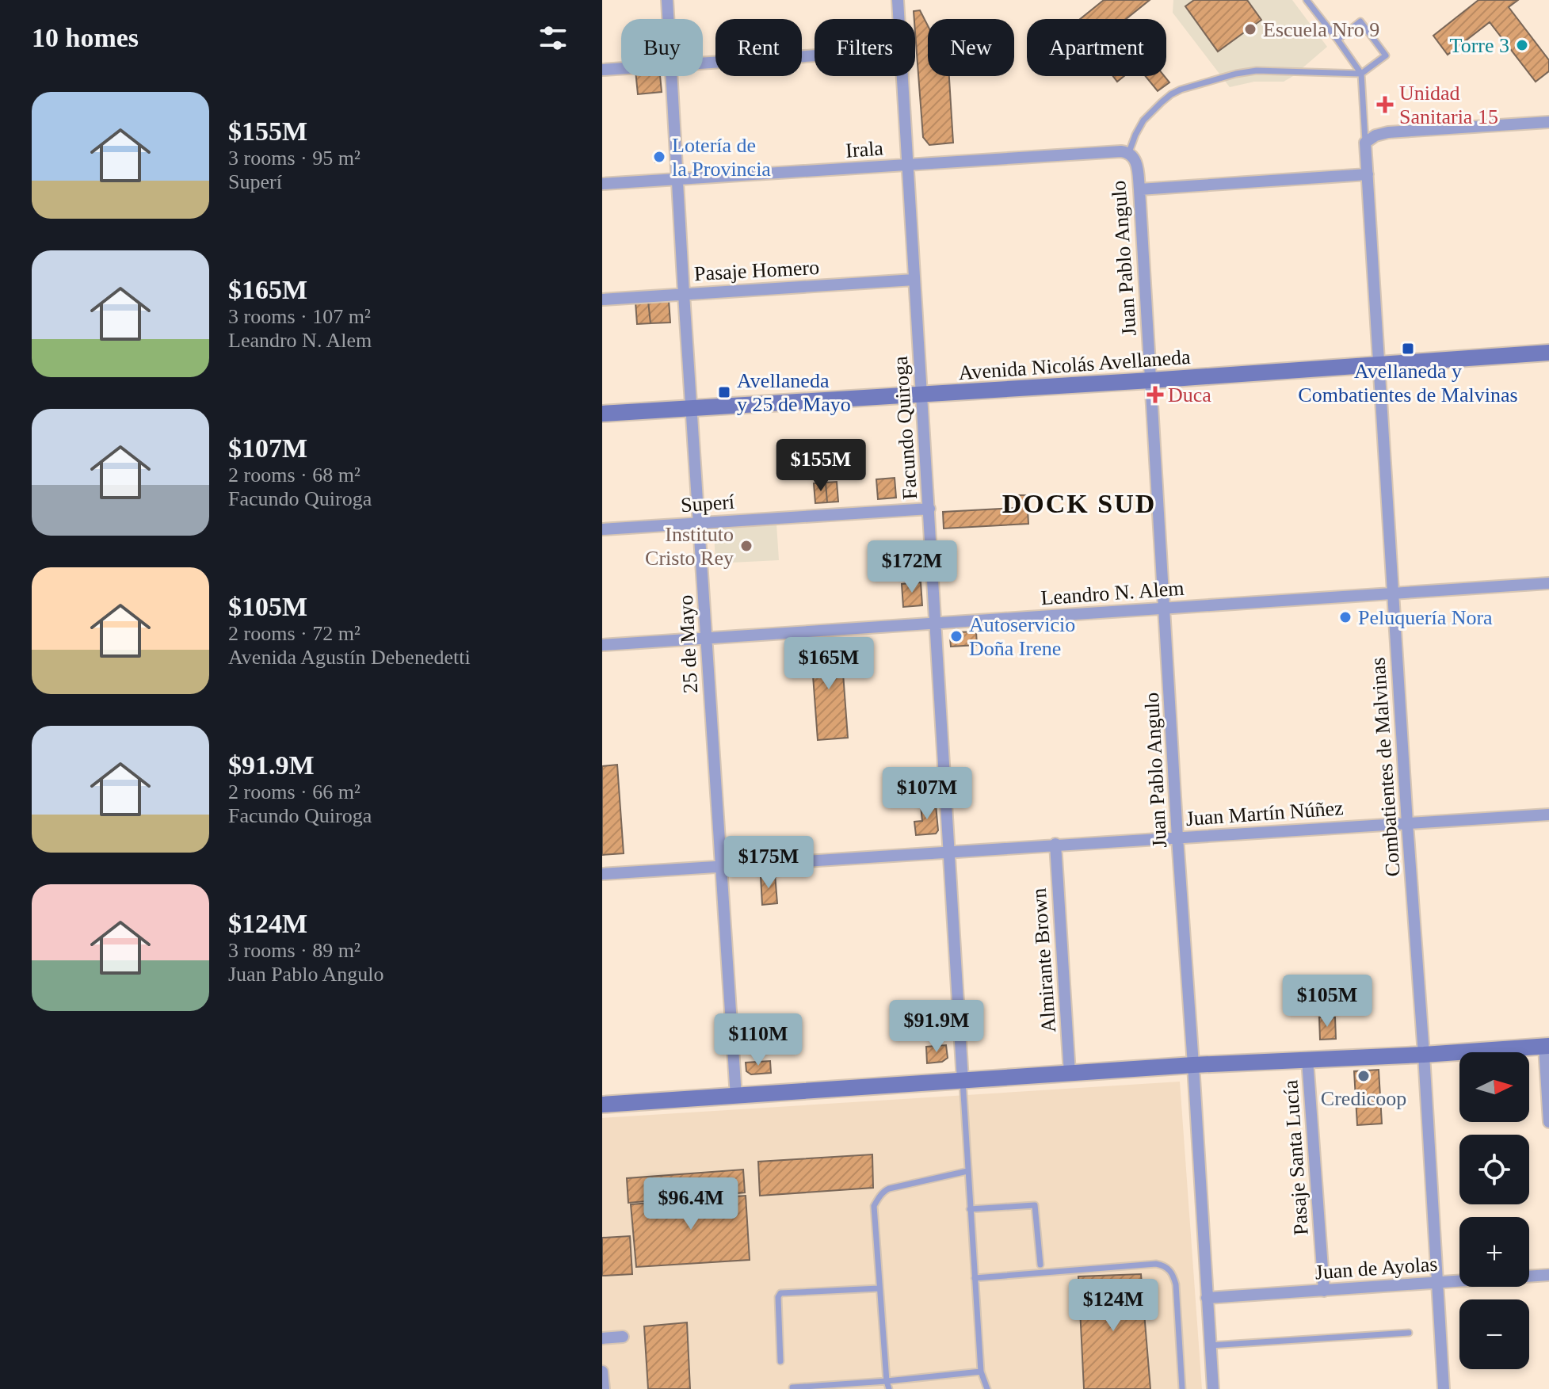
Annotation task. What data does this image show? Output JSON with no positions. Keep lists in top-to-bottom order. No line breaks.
{"streets":{"main road":["Avenida Nicolás Avellaneda"],"street":["Irala","Juan Pablo Angulo","Pasaje Homero","Facundo Quiroga","Superí","Leandro N. Alem","25 de Mayo","Combatientes de Malvinas","Juan Martín Núñez","Almirante Brown","Pasaje Santa Lucía","Juan de Ayolas"]},"crossings":[["Irala","Juan Pablo Angulo"],["Irala","Facundo Quiroga"],["Irala","25 de Mayo"],["Juan Pablo Angulo","Avenida Nicolás Avellaneda"],["Juan Pablo Angulo","Leandro N. Alem"],["Juan Pablo Angulo","Juan Martín Núñez"],["Juan Pablo Angulo","Juan de Ayolas"],["Pasaje Homero","Facundo Quiroga"],["Pasaje Homero","25 de Mayo"],["Avenida Nicolás Avellaneda","Facundo Quiroga"],["Avenida Nicolás Avellaneda","25 de Mayo"],["Avenida Nicolás Avellaneda","Combatientes de Malvinas"],["Facundo Quiroga","Superí"],["Facundo Quiroga","Leandro N. Alem"],["Facundo Quiroga","Juan Martín Núñez"],["Superí","25 de Mayo"],["Leandro N. Alem","25 de Mayo"],["Leandro N. Alem","Combatientes de Malvinas"],["25 de Mayo","Juan Martín Núñez"],["Combatientes de Malvinas","Juan Martín Núñez"],["Combatientes de Malvinas","Juan de Ayolas"],["Juan Martín Núñez","Almirante Brown"],["Pasaje Santa Lucía","Juan de Ayolas"]],"districts":["DOCK SUD"],"places":{"other":["Escuela Nro 9","Torre 3","Lotería de la Provincia","Instituto Cristo Rey","Peluquería Nora","Autoservicio Doña Irene","Credicoop"],"health":["Unidad Sanitaria 15","Duca"],"transit":["Avellaneda y Combatientes de Malvinas","Avellaneda y 25 de Mayo"]},"north":"right","page":{"heading":"10 homes","chip":["Buy","Rent","Filters","New","Apartment"],"list":[{"name":"$155M","note":"3 rooms · 95 m² · Superí"},{"name":"$165M","note":"3 rooms · 107 m² · Leandro N. Alem"},{"name":"$107M","note":"2 rooms · 68 m² · Facundo Quiroga"},{"name":"$105M","note":"2 rooms · 72 m² · Avenida Agustín Debenedetti"},{"name":"$91.9M","note":"2 rooms · 66 m² · Facundo Quiroga"},{"name":"$124M","note":"3 rooms · 89 m² · Juan Pablo Angulo"}],"price":["$155M","$172M","$165M","$107M","$175M","$105M","$91.9M","$110M","$96.4M","$124M"],"map_buttons":["+","−"]}}
